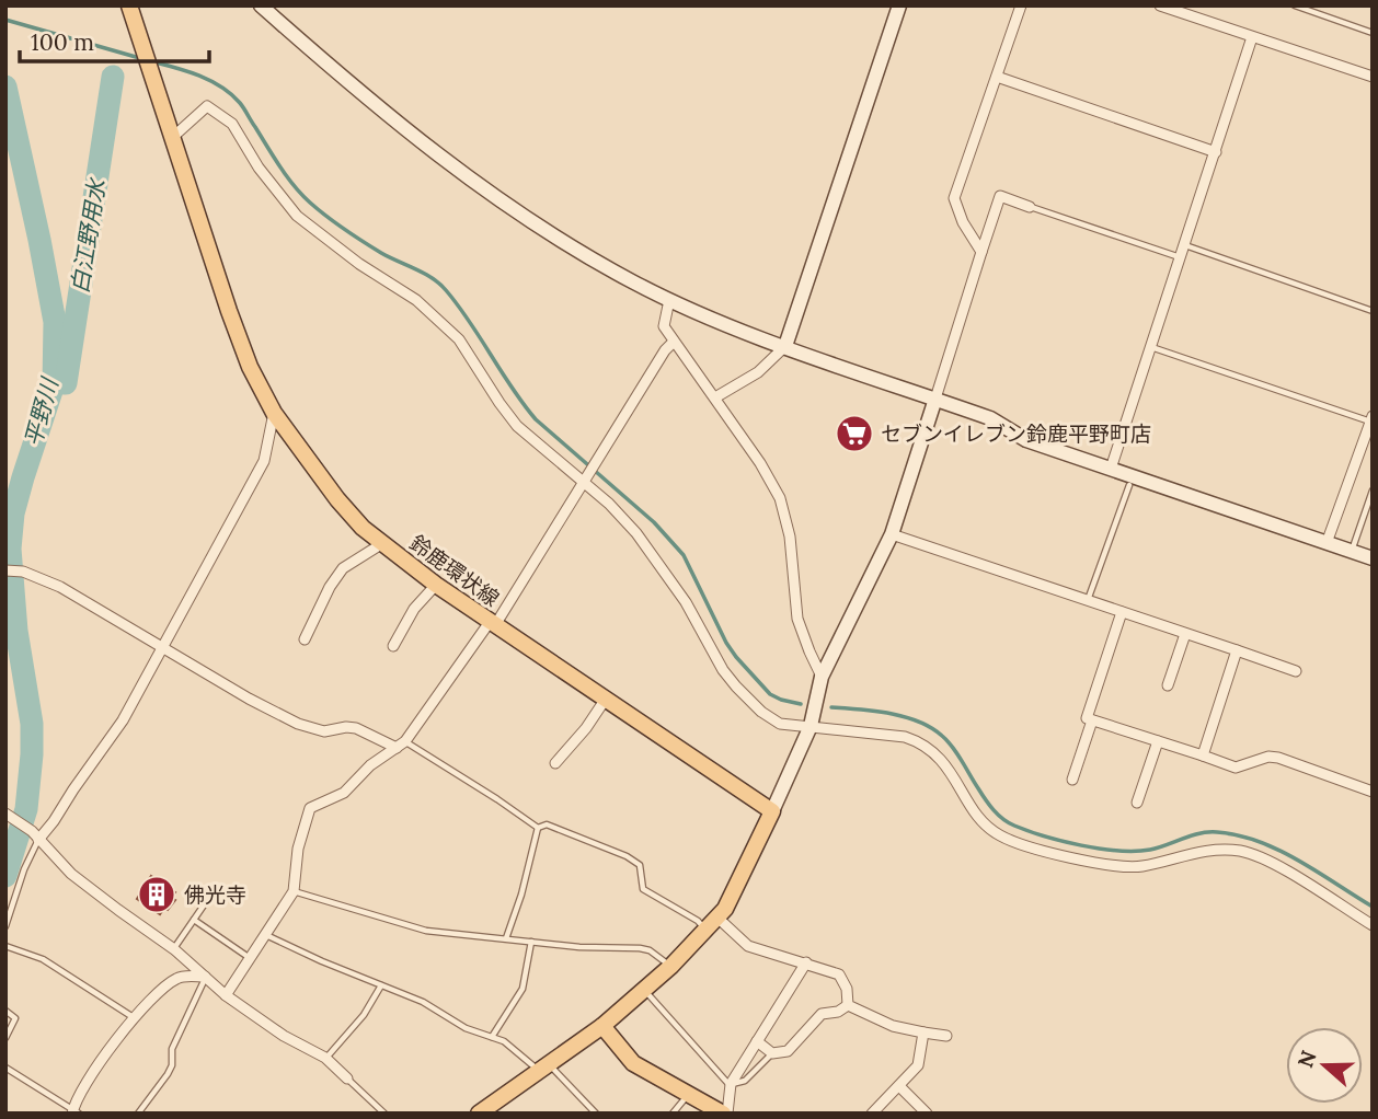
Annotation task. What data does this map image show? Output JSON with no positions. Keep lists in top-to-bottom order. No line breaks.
{"streets":{"main road":["鈴鹿環状線"]},"water":["白江野用水","平野川"],"places":{"supermarket":["セブンイレブン鈴鹿平野町店"],"building":["佛光寺"]},"scale_bar":"100 m","north":"left"}
